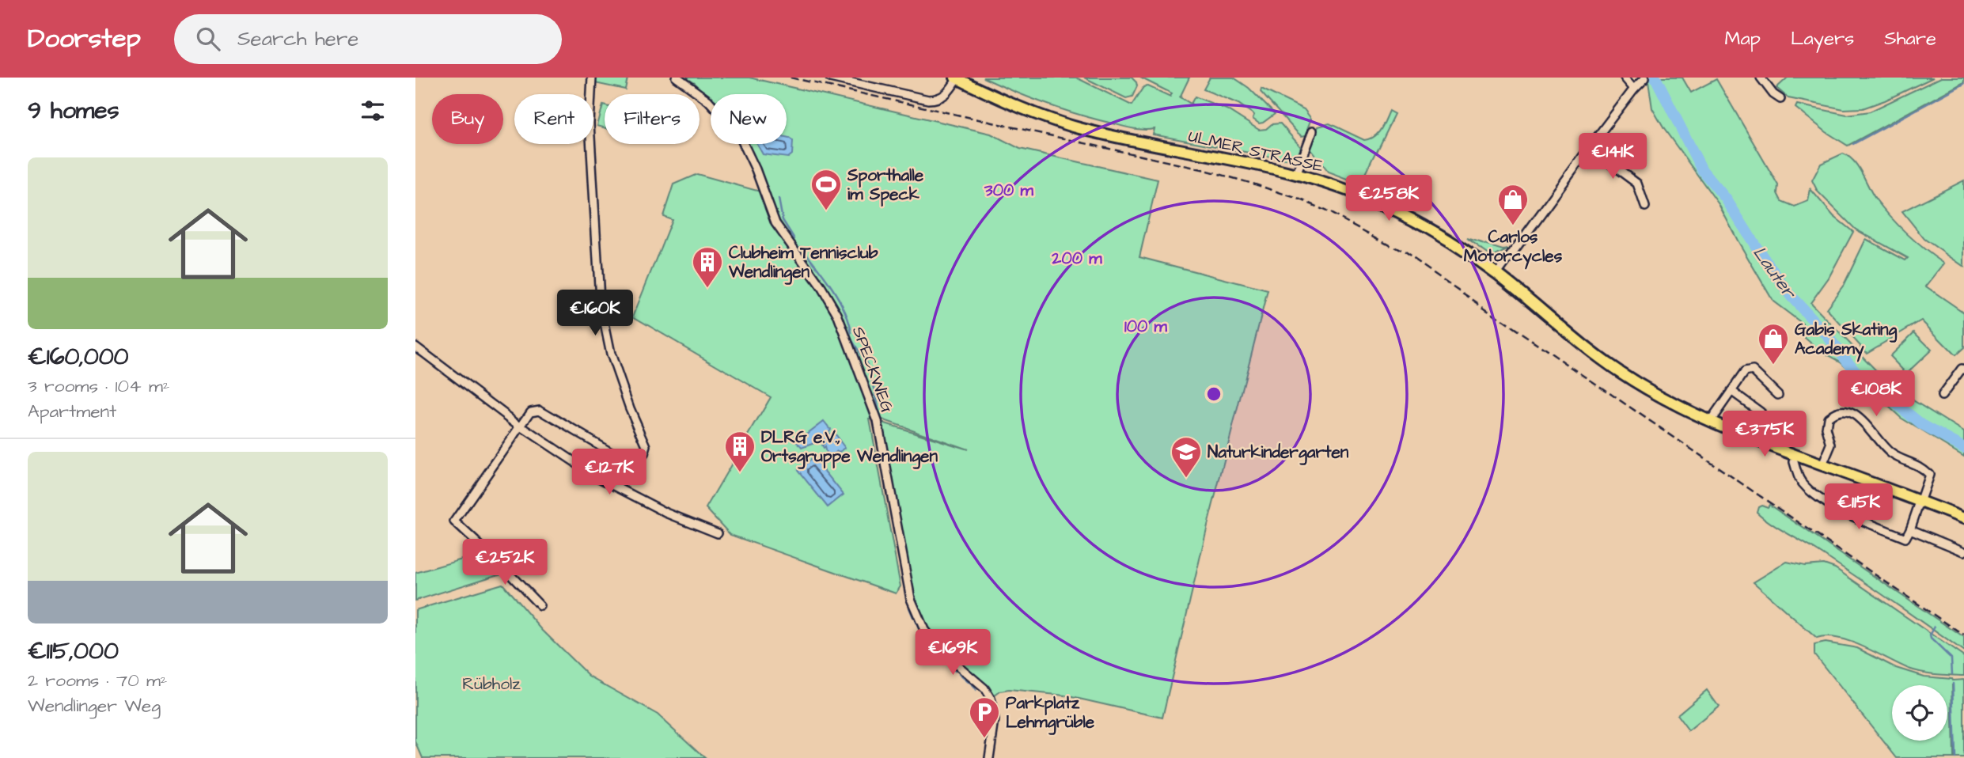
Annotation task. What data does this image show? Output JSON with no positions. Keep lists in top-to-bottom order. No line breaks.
{"streets":{"main road":["ULMER STRASSE"],"street":["SPECKWEG"]},"water":["Lauter"],"parks":["Rübholz"],"places":{"sports":["Sporthalle im Speck"],"shop":["Carlos Motorcycles","Gabis Skating Academy"],"building":["Clubheim Tennisclub Wendlingen","DLRG e.V., Ortsgruppe Wendlingen"],"school or university":["Naturkindergarten"],"parking":["Parkplatz Lehmgrüble"]},"page":{"header":"Doorstep","search":"Search here","nav":["Map","Layers","Share"],"heading":"9 homes","chip":["Buy","Rent","Filters","New"],"price":["€141K","€258K","€160K","€108K","€375K","€127K","€115K","€252K","€169K"],"list":[{"name":"€160,000","note":"3 rooms · 104 m² · Apartment"},{"name":"€115,000","note":"2 rooms · 70 m² · Wendlinger Weg"}]},"rings":["300 m","200 m","100 m"]}
